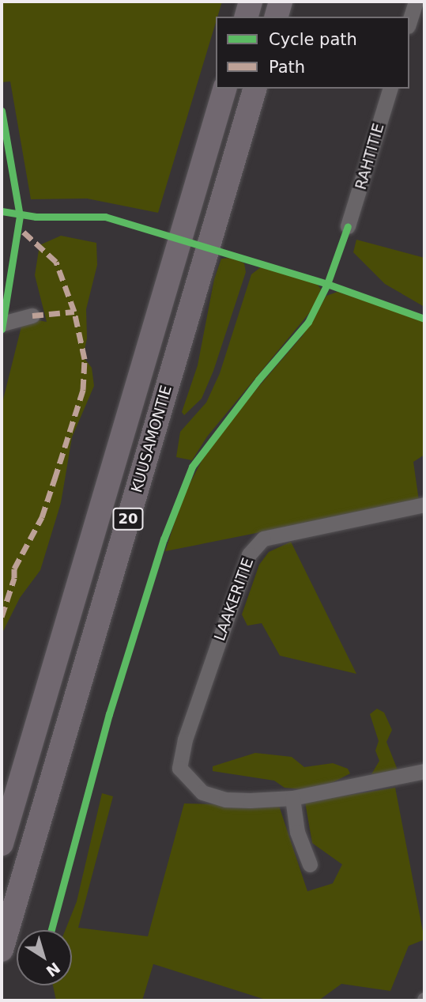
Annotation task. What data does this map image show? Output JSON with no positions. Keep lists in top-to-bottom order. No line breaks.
{"streets":{"highway":["KUUSAMONTIE","20"],"street":["RAHTITIE","LAAKERITIE"]},"legend":["Cycle path","Path"],"north":"bottom right"}
